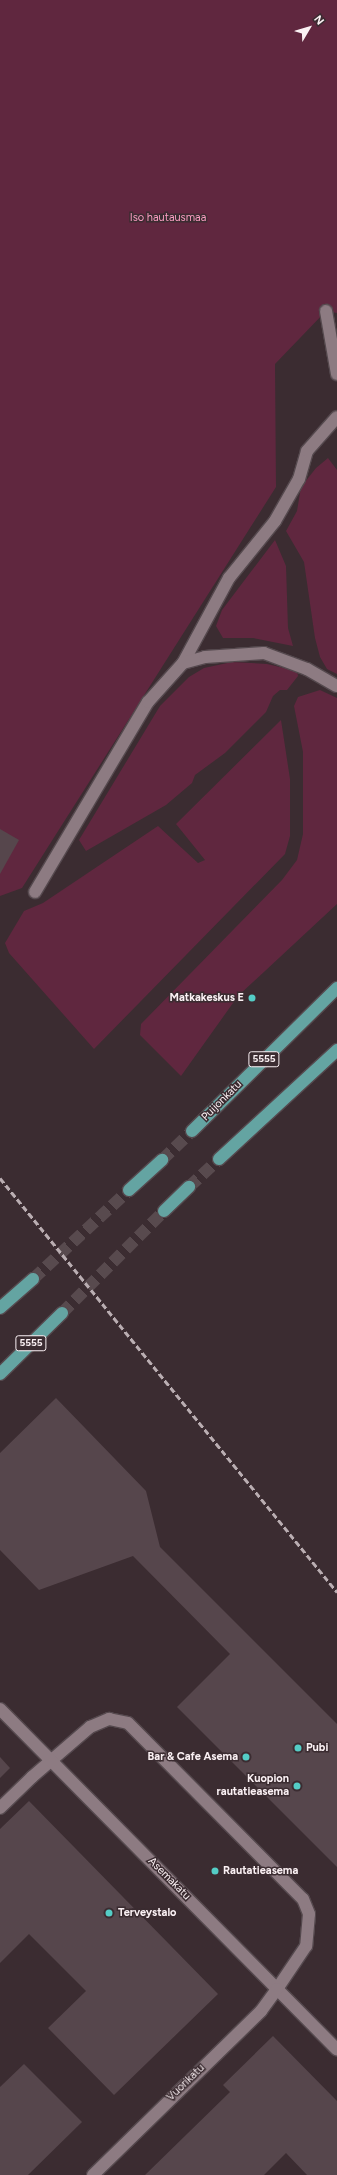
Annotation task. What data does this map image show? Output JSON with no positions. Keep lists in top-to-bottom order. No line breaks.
{"streets":{"main road":["5555","Puijonkatu","Asemakatu","Vuorikatu"]},"crossings":[["Asemakatu","Vuorikatu"]],"parks":["Iso hautausmaa"],"places":["Matkakeskus E","Pubi","Bar & Cafe Asema","Kuopion rautatieasema","Rautatieasema","Terveystalo"],"north":"top right"}
